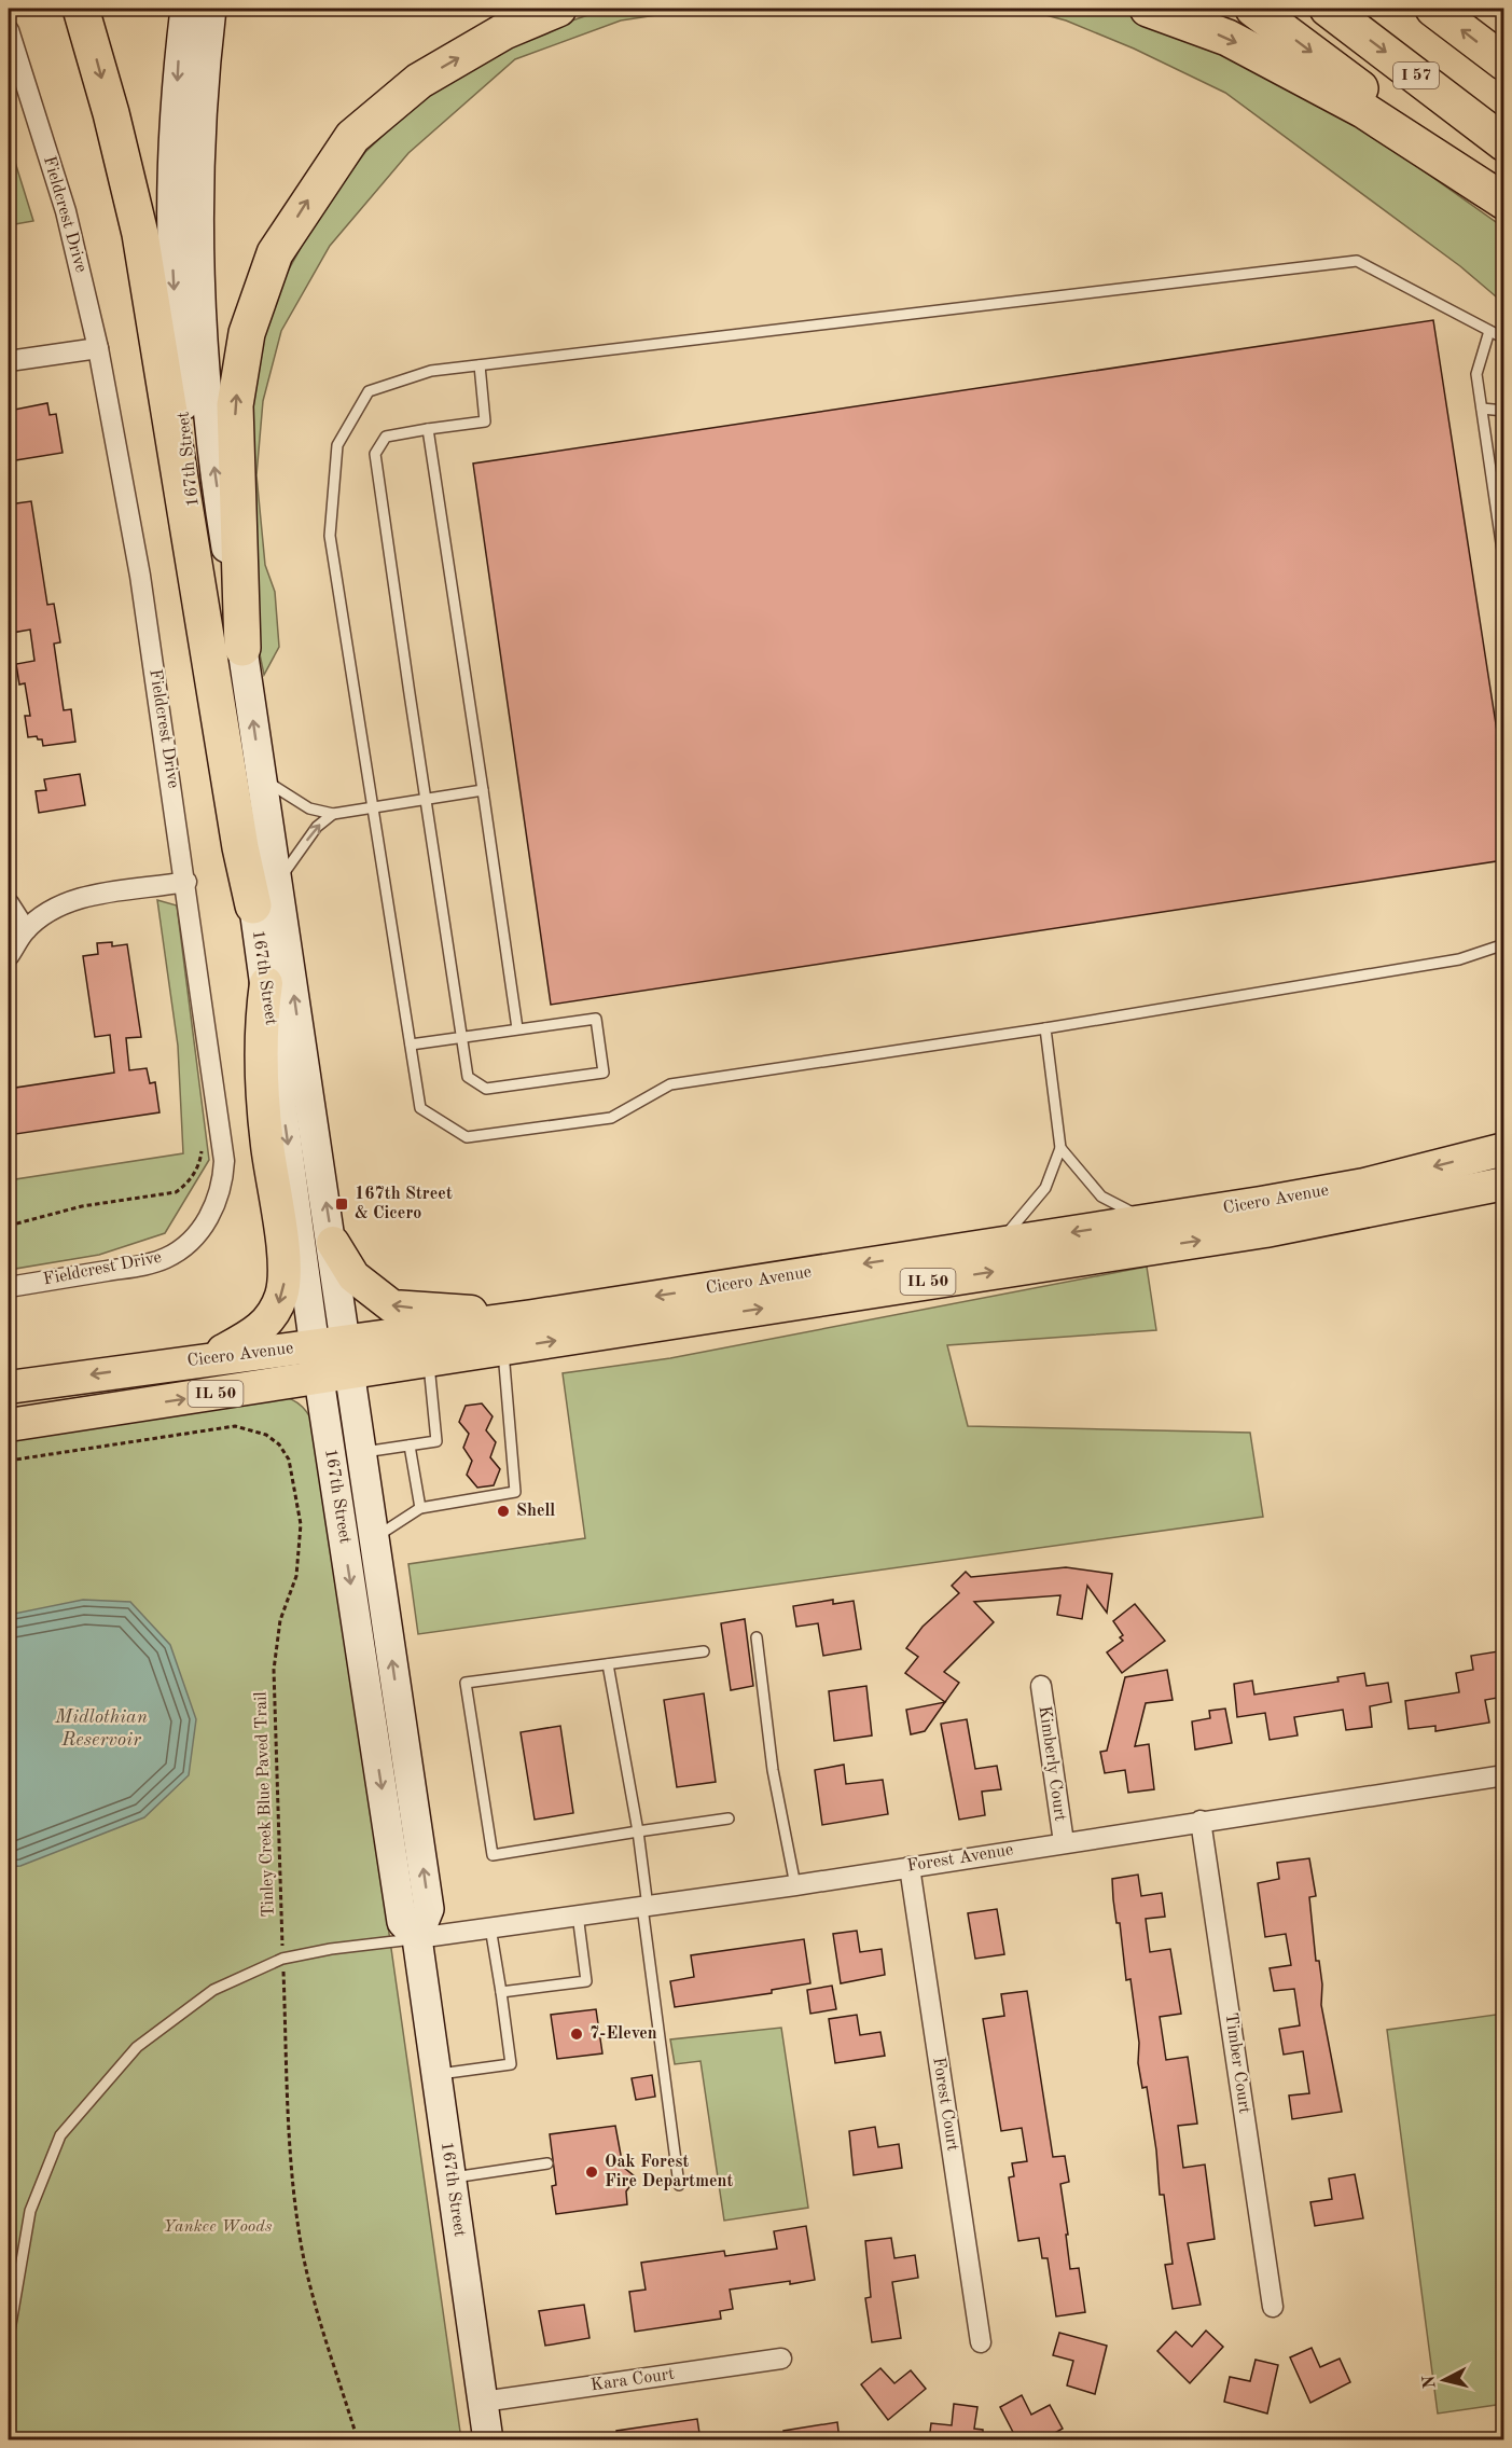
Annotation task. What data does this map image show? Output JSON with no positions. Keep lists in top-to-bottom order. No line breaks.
{"streets":{"highway":["I 57"],"main road":["167th Street","Cicero Avenue","IL 50"],"street":["Fieldcrest Drive","Kimberly Court","Forest Avenue","Timber Court","Forest Court","Kara Court"],"path":["Tinley Creek Blue Paved Trail"]},"crossings":[["167th Street","Cicero Avenue"],["167th Street","Forest Avenue"],["167th Street","Kara Court"],["Kimberly Court","Forest Avenue"],["Forest Avenue","Timber Court"],["Forest Avenue","Forest Court"]],"water":["Midlothian Reservoir"],"parks":["Yankee Woods"],"places":{"transit":["167th Street & Cicero"],"other":["Shell","7-Eleven","Oak Forest Fire Department"]},"north":"left"}
